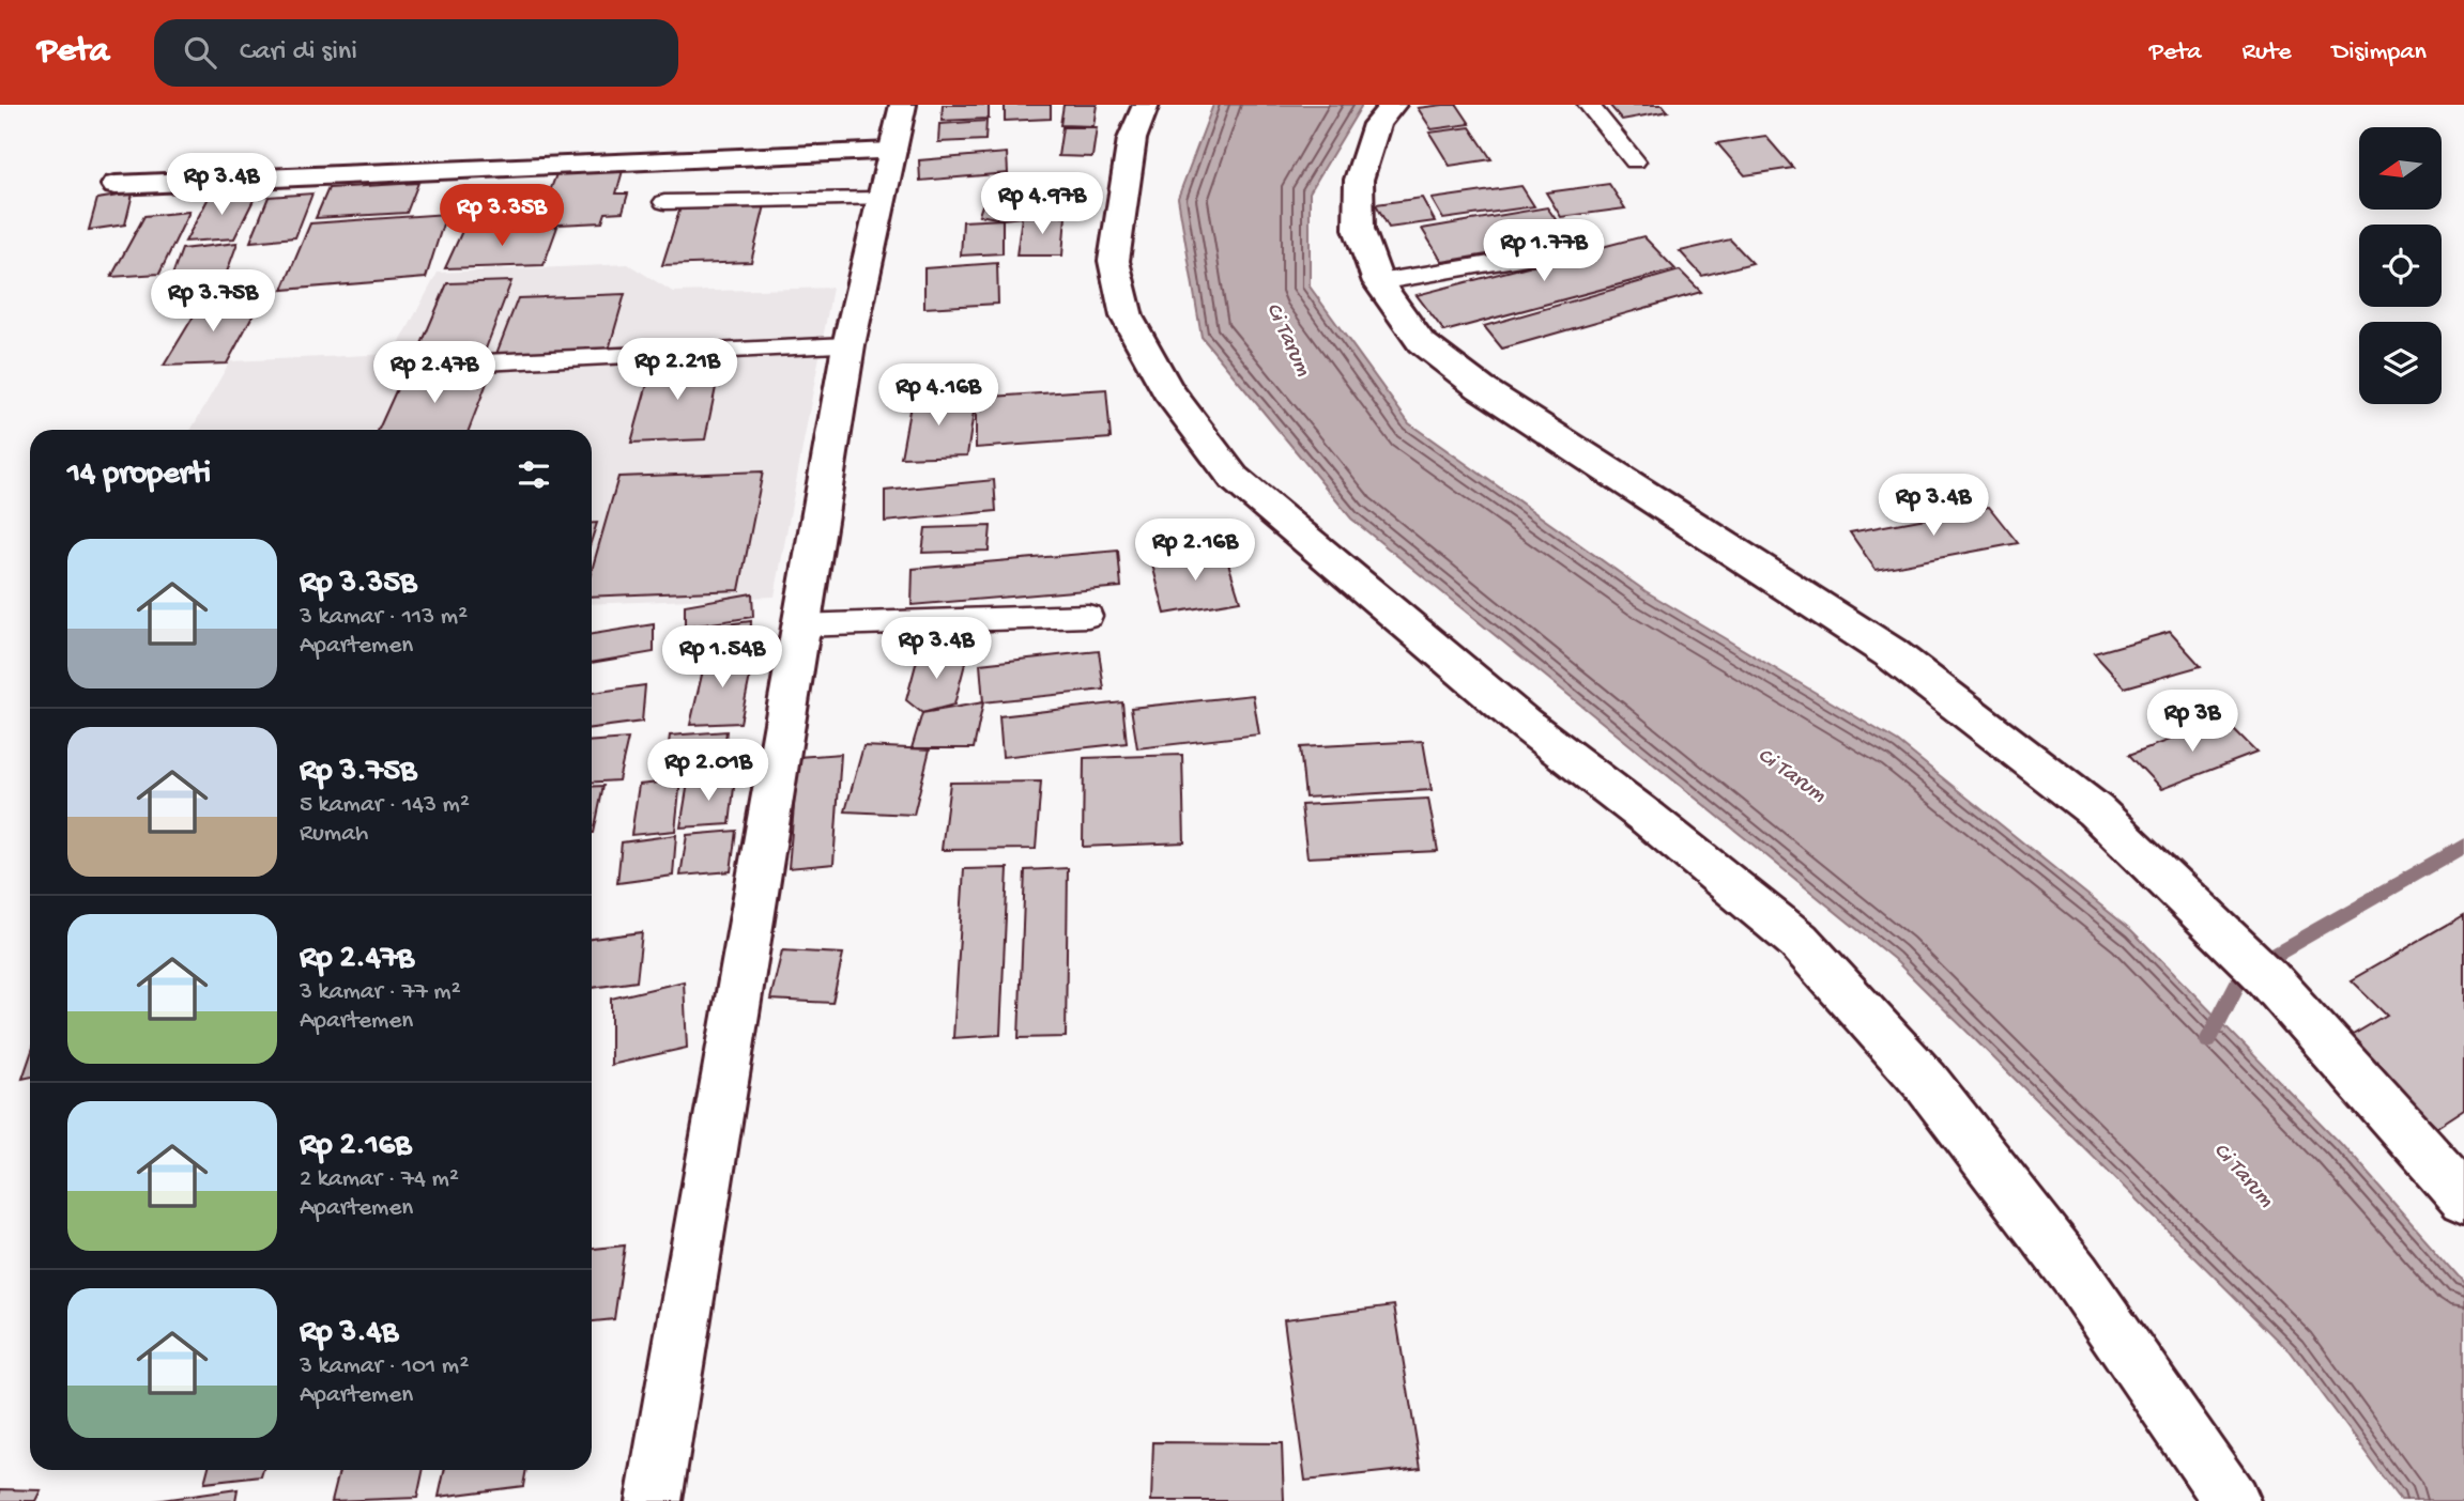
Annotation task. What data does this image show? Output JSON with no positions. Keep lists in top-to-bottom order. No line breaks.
{"water":["Ci Tarum"],"north":"left","page":{"header":"Peta","search":"Cari di sini","nav":["Peta","Rute","Disimpan"],"price":["Rp 3.4B","Rp 4.97B","Rp 3.35B","Rp 1.77B","Rp 3.75B","Rp 2.21B","Rp 2.47B","Rp 4.16B","Rp 3.4B","Rp 2.16B","Rp 3.4B","Rp 1.54B","Rp 3B","Rp 2.01B"],"heading":"14 properti","list":[{"name":"Rp 3.35B","note":"3 kamar · 113 m² · Apartemen"},{"name":"Rp 3.75B","note":"5 kamar · 143 m² · Rumah"},{"name":"Rp 2.47B","note":"3 kamar · 77 m² · Apartemen"},{"name":"Rp 2.16B","note":"2 kamar · 74 m² · Apartemen"},{"name":"Rp 3.4B","note":"3 kamar · 101 m² · Apartemen"}]}}
